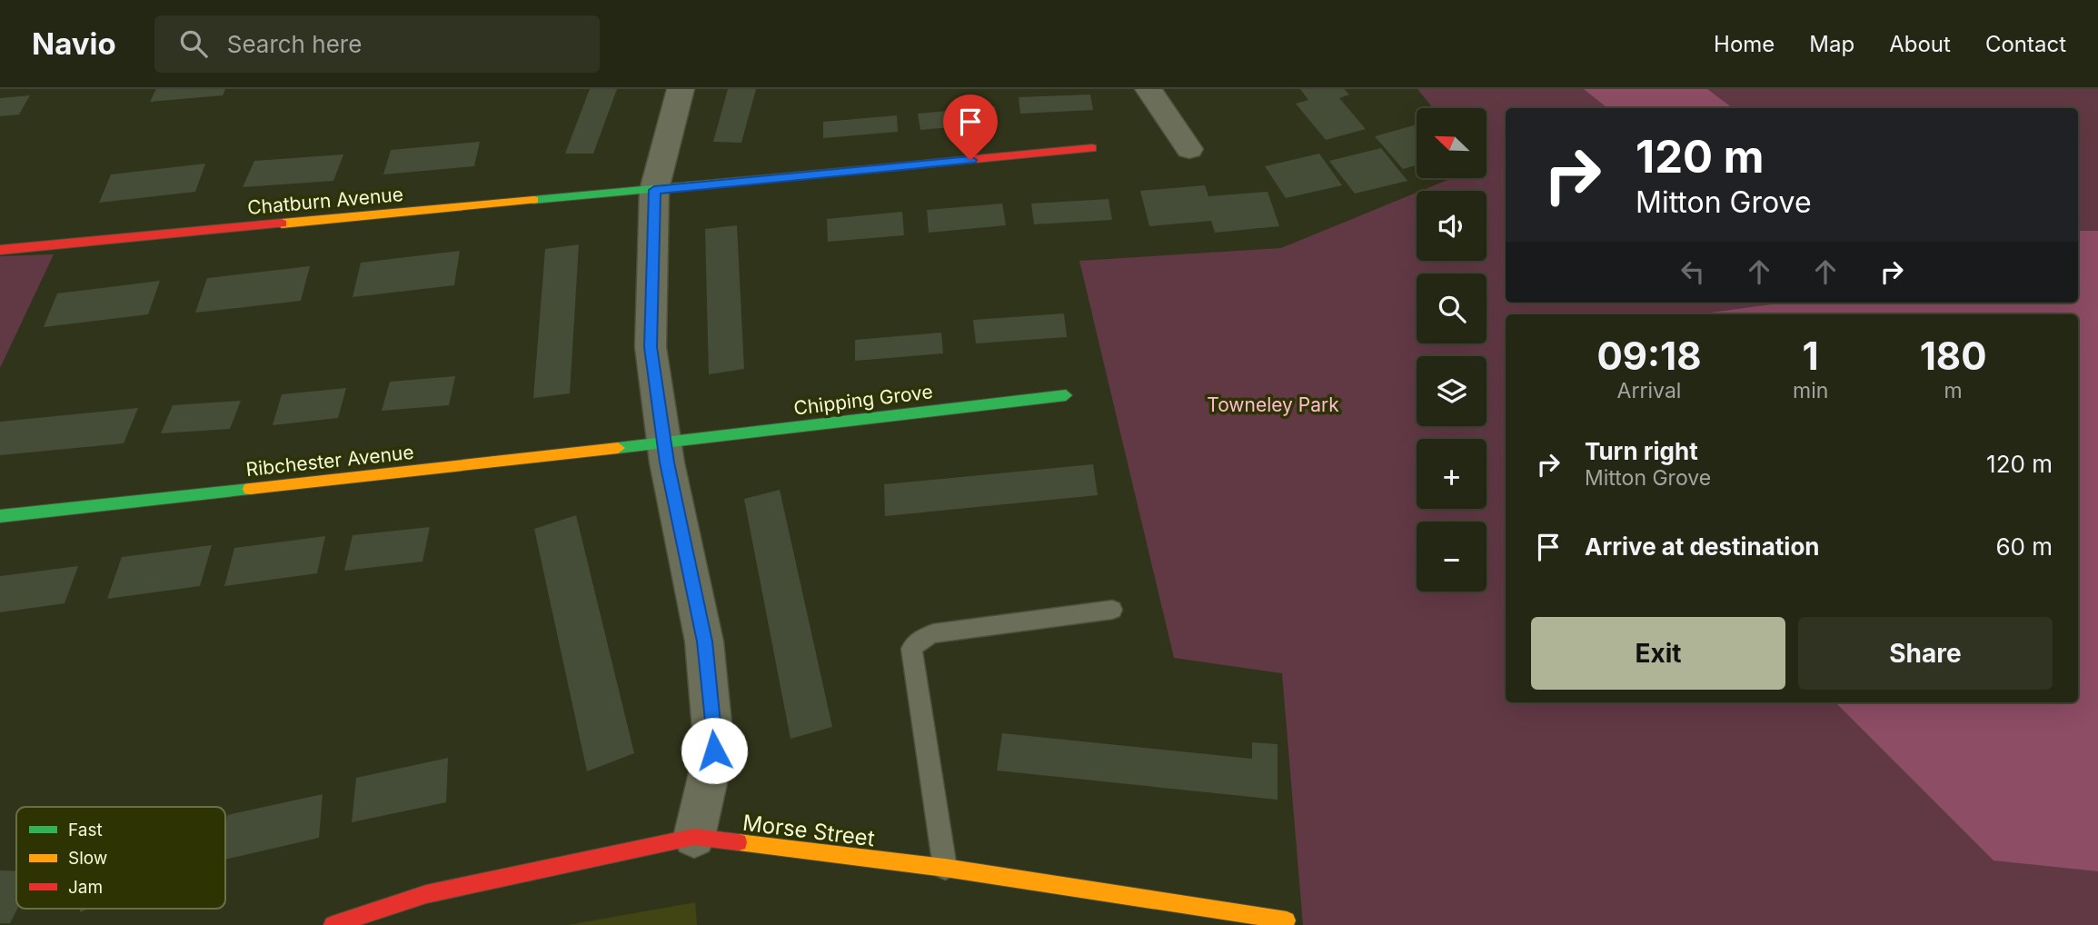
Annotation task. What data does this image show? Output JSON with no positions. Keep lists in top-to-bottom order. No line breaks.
{"streets":{"street":["Chatburn Avenue","Chipping Grove","Ribchester Avenue","Morse Street"]},"crossings":[["Chipping Grove","Ribchester Avenue"]],"parks":["Towneley Park"],"legend":["Fast","Slow","Jam"],"north":"top left","page":{"header":"Navio","search":"Search here","nav":["Home","Map","About","Contact"],"map_buttons":["+","−"],"turn":["120 m","Mitton Grove"],"eta":["09:18","Arrival","1","min","180","m"],"list":[{"name":"Turn right","note":"Mitton Grove","value":"120 m"},{"name":"Arrive at destination","value":"60 m"}],"buttons":["Exit","Share"]}}
